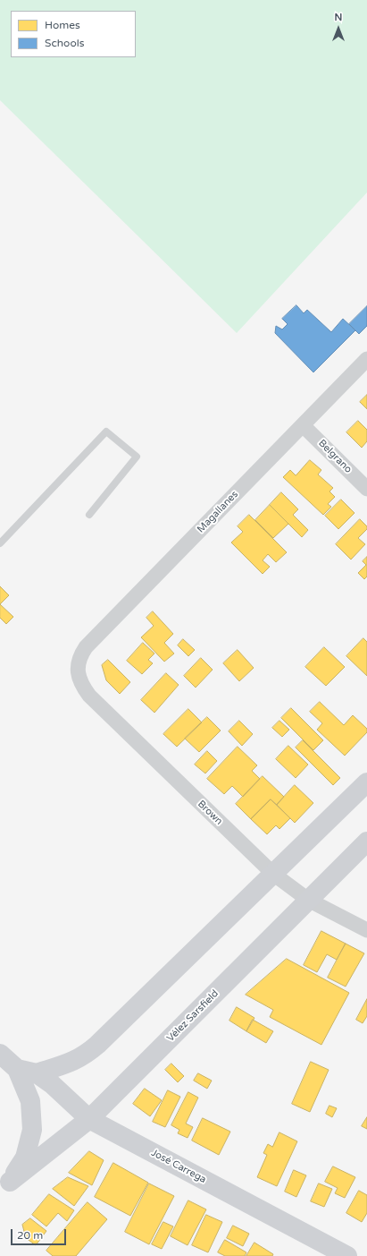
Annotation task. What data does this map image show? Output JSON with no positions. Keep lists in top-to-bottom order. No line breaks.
{"streets":{"street":["Belgrano","Magallanes","Brown","Vélez Sarsfield","José Carrega"]},"crossings":[["Belgrano","Magallanes"],["Magallanes","Brown"],["Brown","Vélez Sarsfield"],["Vélez Sarsfield","José Carrega"]],"legend":["Homes","Schools"],"scale_bar":"20 m","north":"top"}
